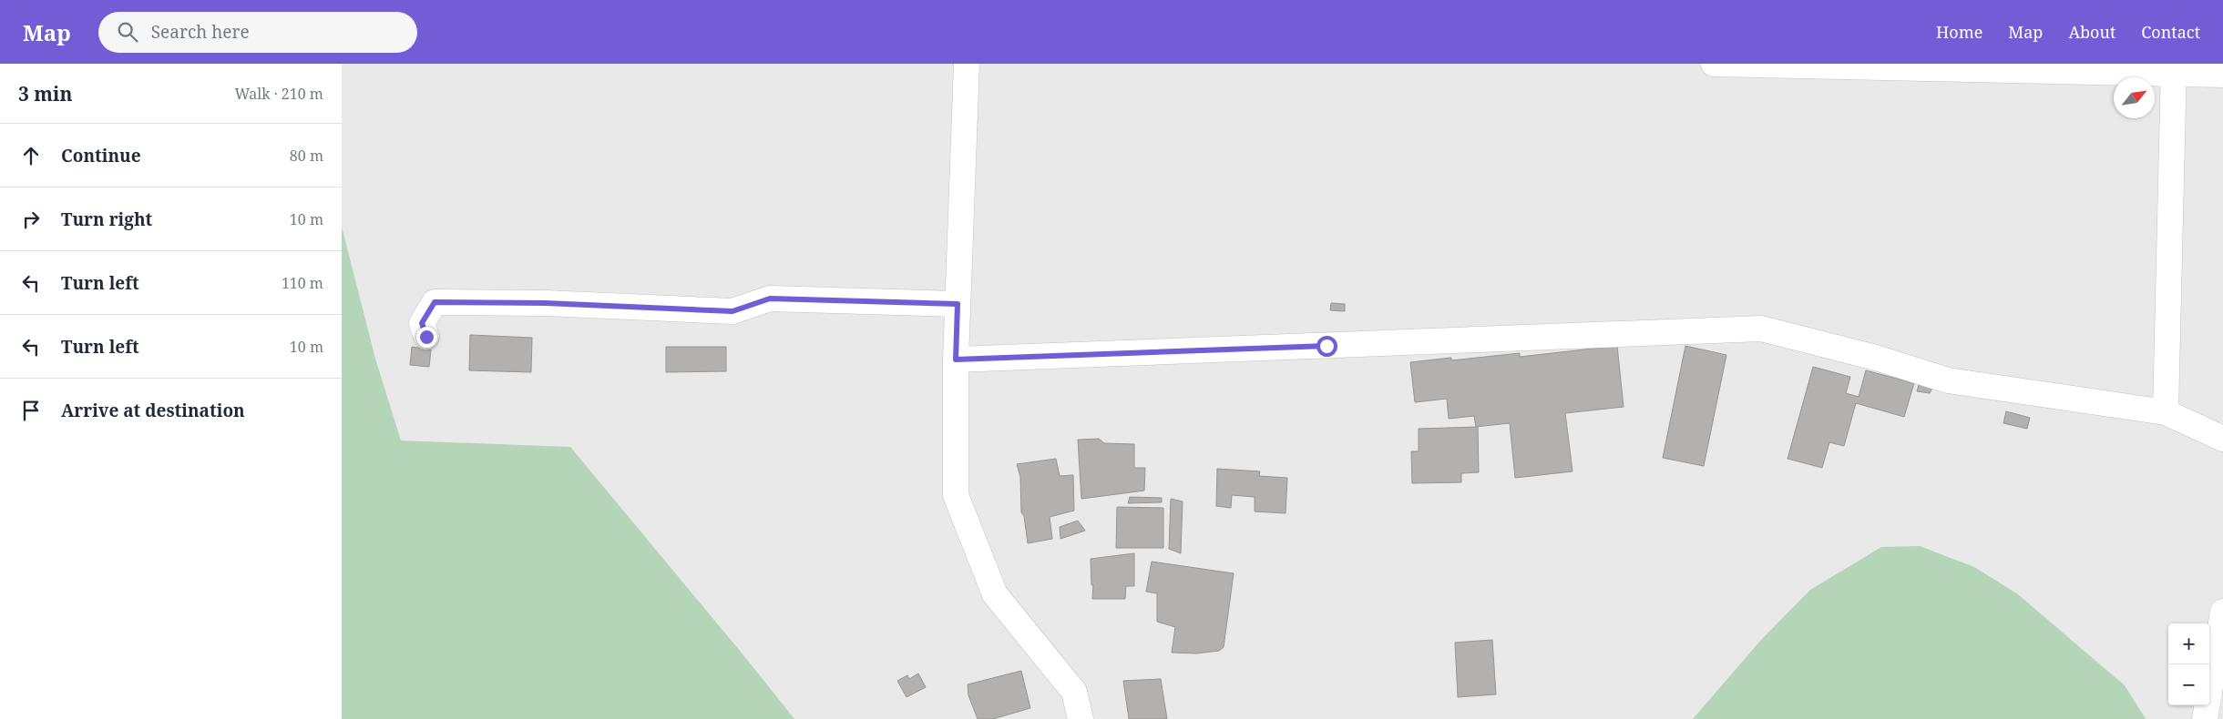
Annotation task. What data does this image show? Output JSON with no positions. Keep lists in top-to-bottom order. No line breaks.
{"north":"top right","page":{"header":"Map","search":"Search here","nav":["Home","Map","About","Contact"],"heading":["3 min","Walk · 210 m"],"list":[["Continue","80 m"],["Turn right","10 m"],["Turn left","110 m"],["Turn left","10 m"],"Arrive at destination"],"map_buttons":["+","−"]}}
